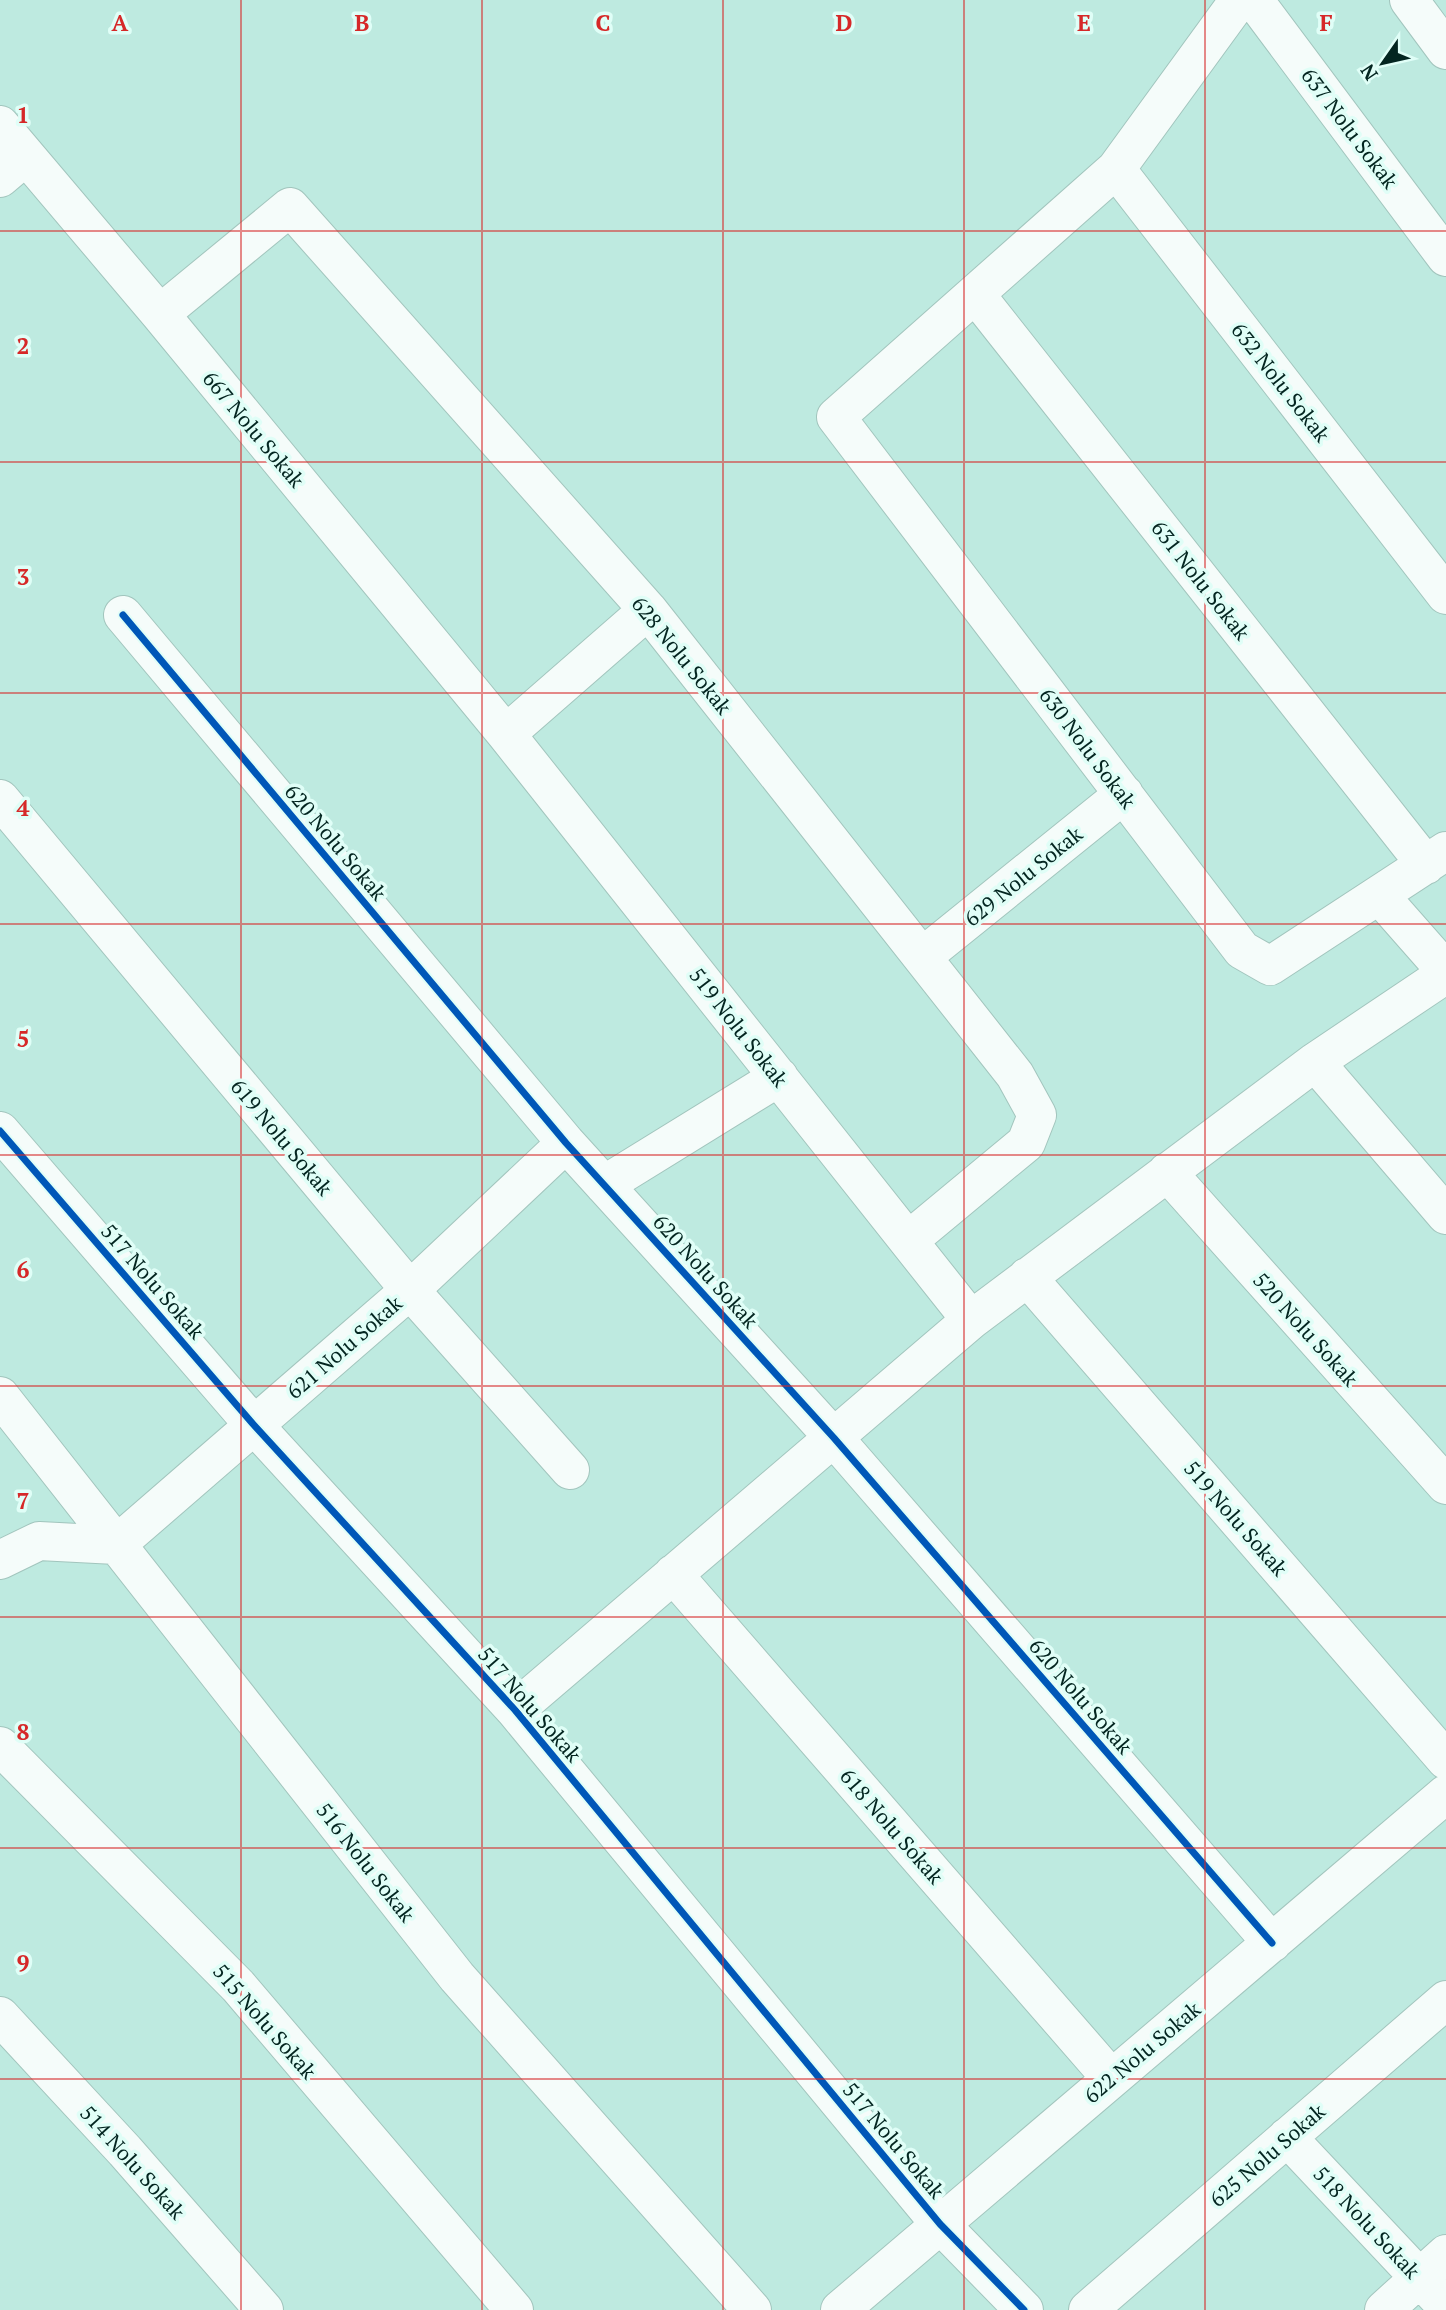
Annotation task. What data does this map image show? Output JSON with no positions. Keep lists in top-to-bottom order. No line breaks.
{"streets":{"street":["637 Nolu Sokak","632 Nolu Sokak","667 Nolu Sokak","631 Nolu Sokak","628 Nolu Sokak","630 Nolu Sokak","620 Nolu Sokak","629 Nolu Sokak","519 Nolu Sokak","619 Nolu Sokak","517 Nolu Sokak","520 Nolu Sokak","621 Nolu Sokak","618 Nolu Sokak","516 Nolu Sokak","515 Nolu Sokak","622 Nolu Sokak","625 Nolu Sokak","514 Nolu Sokak","518 Nolu Sokak"]},"crossings":[["667 Nolu Sokak","628 Nolu Sokak"],["667 Nolu Sokak","519 Nolu Sokak"],["631 Nolu Sokak","630 Nolu Sokak"],["628 Nolu Sokak","629 Nolu Sokak"],["628 Nolu Sokak","519 Nolu Sokak"],["630 Nolu Sokak","629 Nolu Sokak"],["620 Nolu Sokak","621 Nolu Sokak"],["620 Nolu Sokak","622 Nolu Sokak"],["619 Nolu Sokak","621 Nolu Sokak"],["517 Nolu Sokak","621 Nolu Sokak"],["517 Nolu Sokak","622 Nolu Sokak"],["621 Nolu Sokak","516 Nolu Sokak"],["618 Nolu Sokak","622 Nolu Sokak"],["625 Nolu Sokak","518 Nolu Sokak"]],"north":"bottom left","grid":{"columns":["A","B","C","D","E","F"],"rows":["1","2","3","4","5","6","7","8","9"]}}
